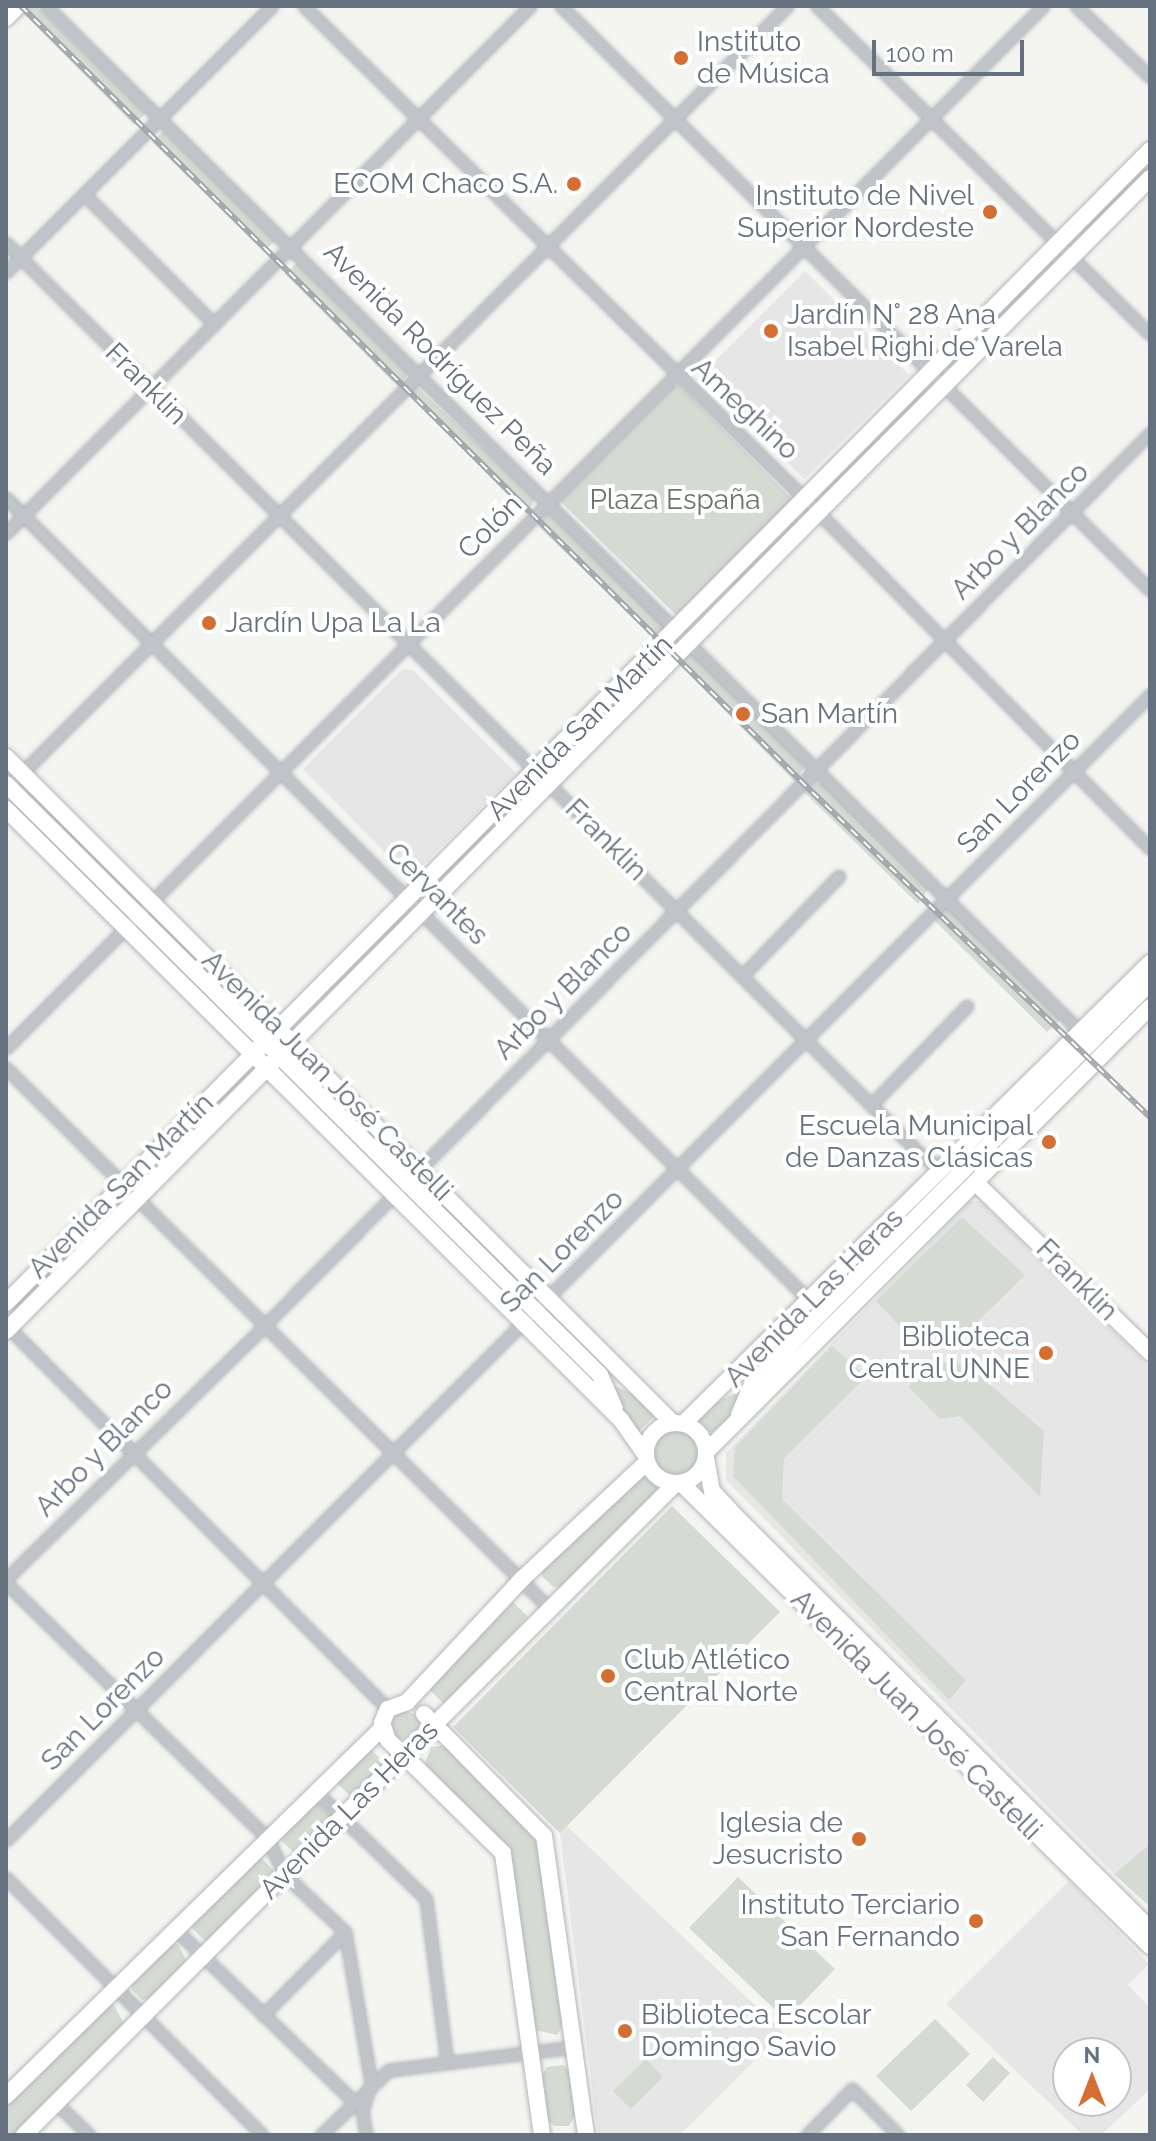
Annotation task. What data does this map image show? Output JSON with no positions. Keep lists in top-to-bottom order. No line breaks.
{"streets":{"main road":["Franklin","Avenida San Martín","Avenida Juan José Castelli","Avenida Las Heras"],"street":["Avenida Rodríguez Peña","Ameghino","Colón","Arbo y Blanco","San Lorenzo","Cervantes"]},"crossings":[["Avenida Rodríguez Peña","Colón"],["Avenida Rodríguez Peña","Arbo y Blanco"],["Avenida Rodríguez Peña","Avenida San Martín"],["Avenida Rodríguez Peña","San Lorenzo"],["Avenida Rodríguez Peña","Avenida Las Heras"],["Franklin","Colón"],["Franklin","Arbo y Blanco"],["Franklin","Avenida San Martín"],["Franklin","San Lorenzo"],["Franklin","Avenida Las Heras"],["Ameghino","Colón"],["Ameghino","Arbo y Blanco"],["Ameghino","Avenida San Martín"],["Ameghino","San Lorenzo"],["Colón","Cervantes"],["Colón","Avenida Juan José Castelli"],["Arbo y Blanco","Cervantes"],["Arbo y Blanco","Avenida Juan José Castelli"],["Avenida San Martín","Cervantes"],["Avenida San Martín","Avenida Juan José Castelli"],["San Lorenzo","Cervantes"],["San Lorenzo","Avenida Juan José Castelli"],["Cervantes","Avenida Las Heras"],["Avenida Juan José Castelli","Avenida Las Heras"]],"parks":["Plaza España"],"places":["Instituto de Música","ECOM Chaco S.A.","Instituto de Nivel Superior Nordeste","Jardín N° 28 Ana Isabel Righi de Varela","Jardín Upa La La","San Martín","Escuela Municipal de Danzas Clásicas","Biblioteca Central UNNE","Club Atlético Central Norte","Iglesia de Jesucristo","Instituto Terciario San Fernando","Biblioteca Escolar Domingo Savio"],"scale_bar":"100 m","north":"top"}
